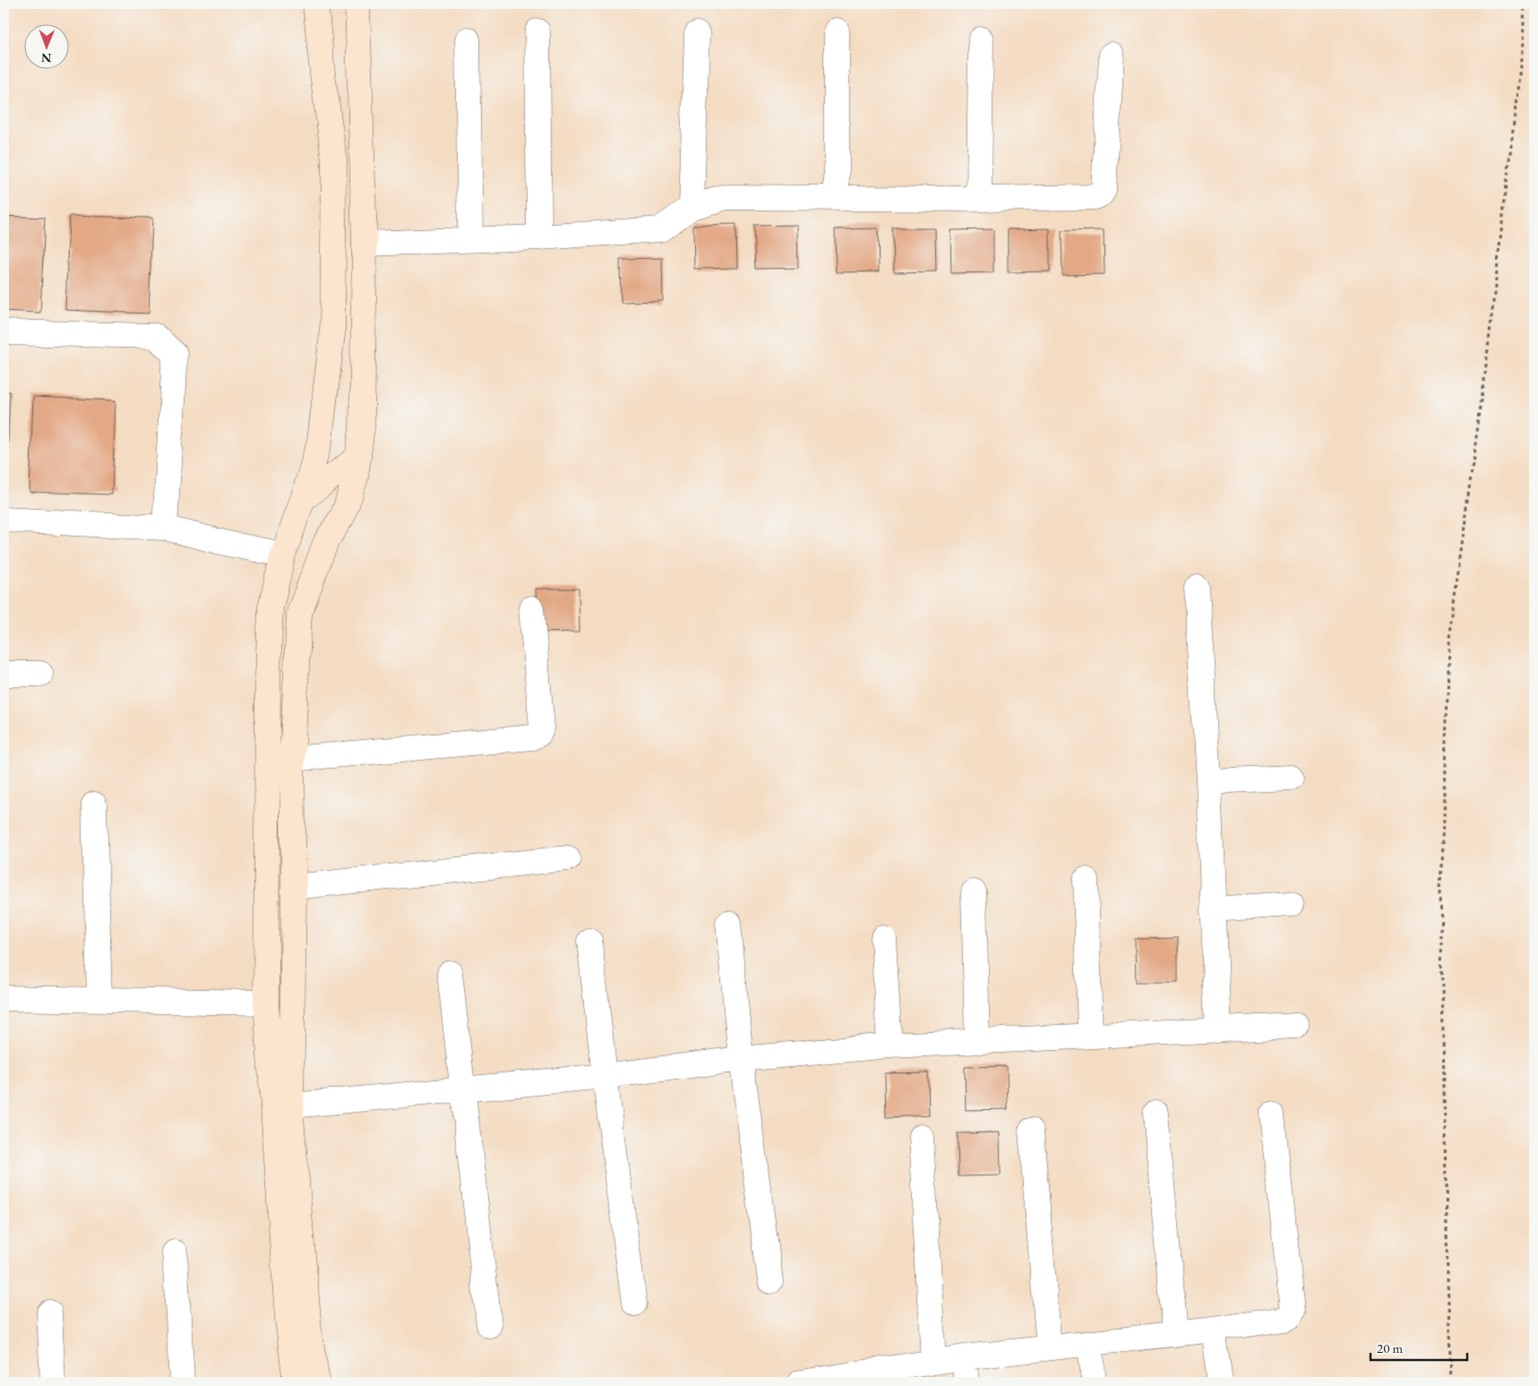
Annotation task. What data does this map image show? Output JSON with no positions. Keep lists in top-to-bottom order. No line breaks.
{"scale_bar":"20 m","north":"bottom"}
